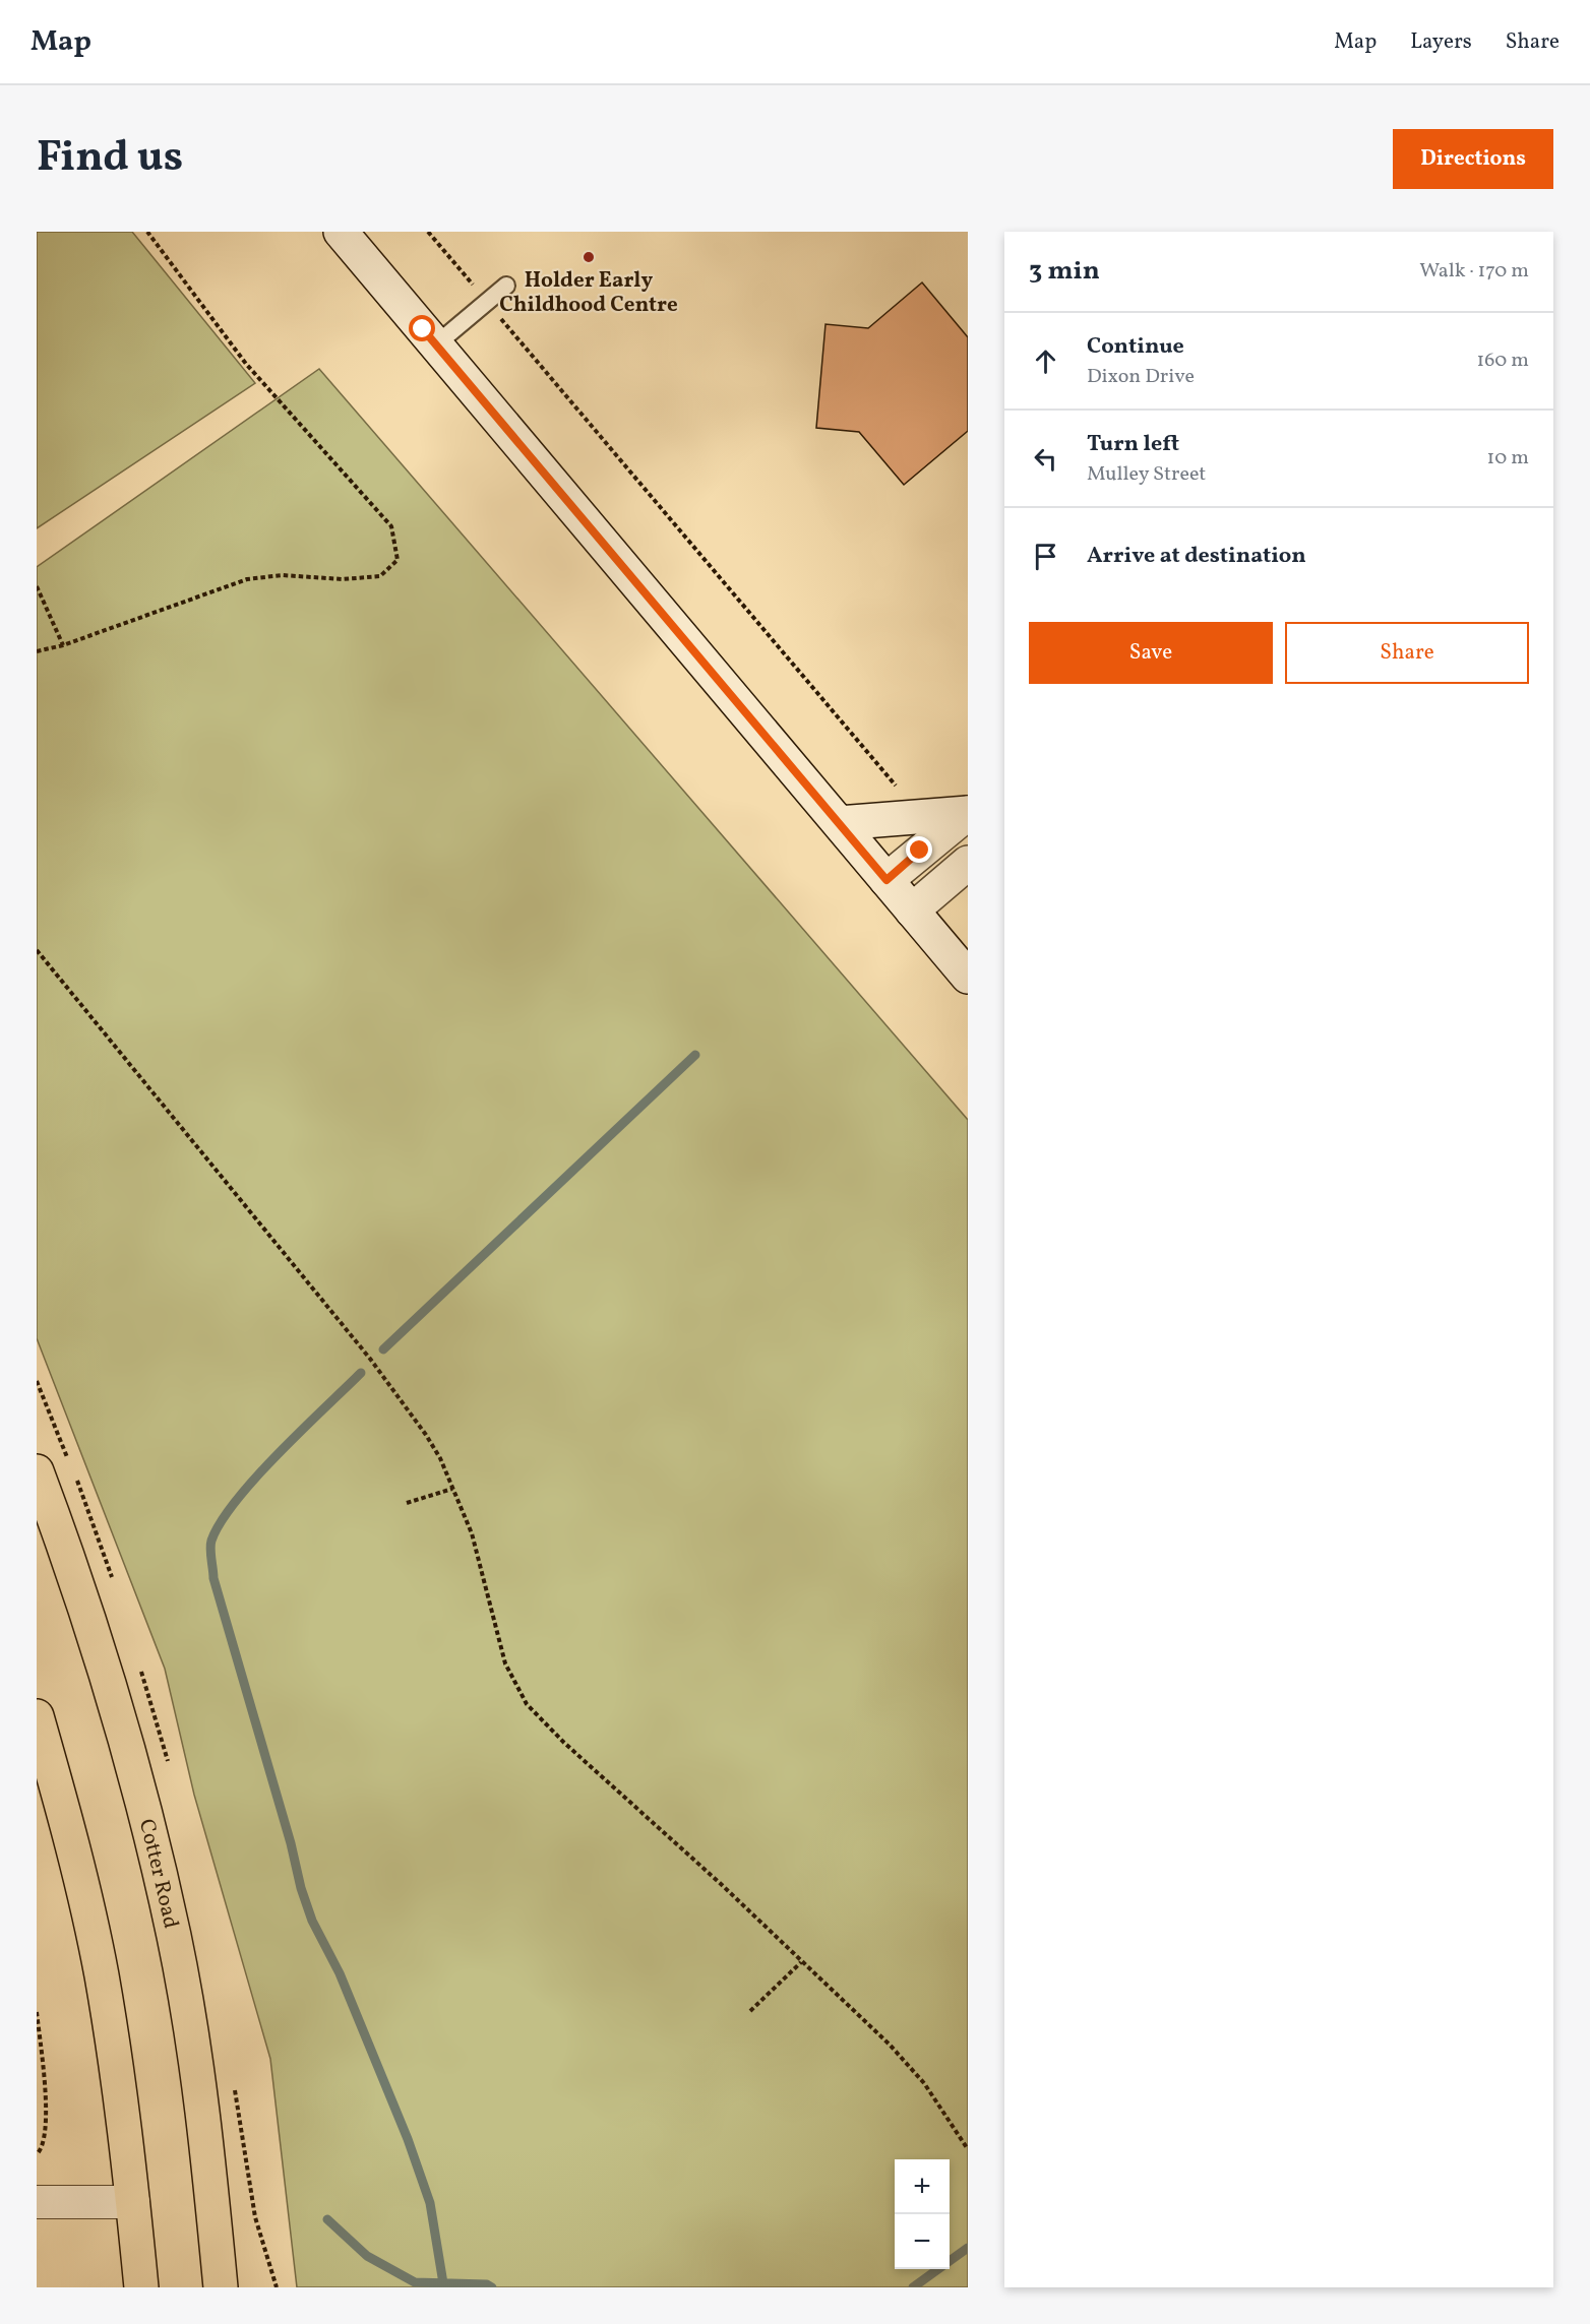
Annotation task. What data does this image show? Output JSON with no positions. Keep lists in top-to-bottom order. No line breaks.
{"streets":{"main road":["Cotter Road"]},"places":["Holder Early Childhood Centre"],"page":{"header":"Map","nav":["Map","Layers","Share"],"title":"Find us","buttons":["Directions",["Save","Share"]],"heading":["3 min","Walk · 170 m"],"list":[["Continue","Dixon Drive","160 m"],["Turn left","Mulley Street","10 m"],"Arrive at destination"],"map_buttons":["+","−"]}}
